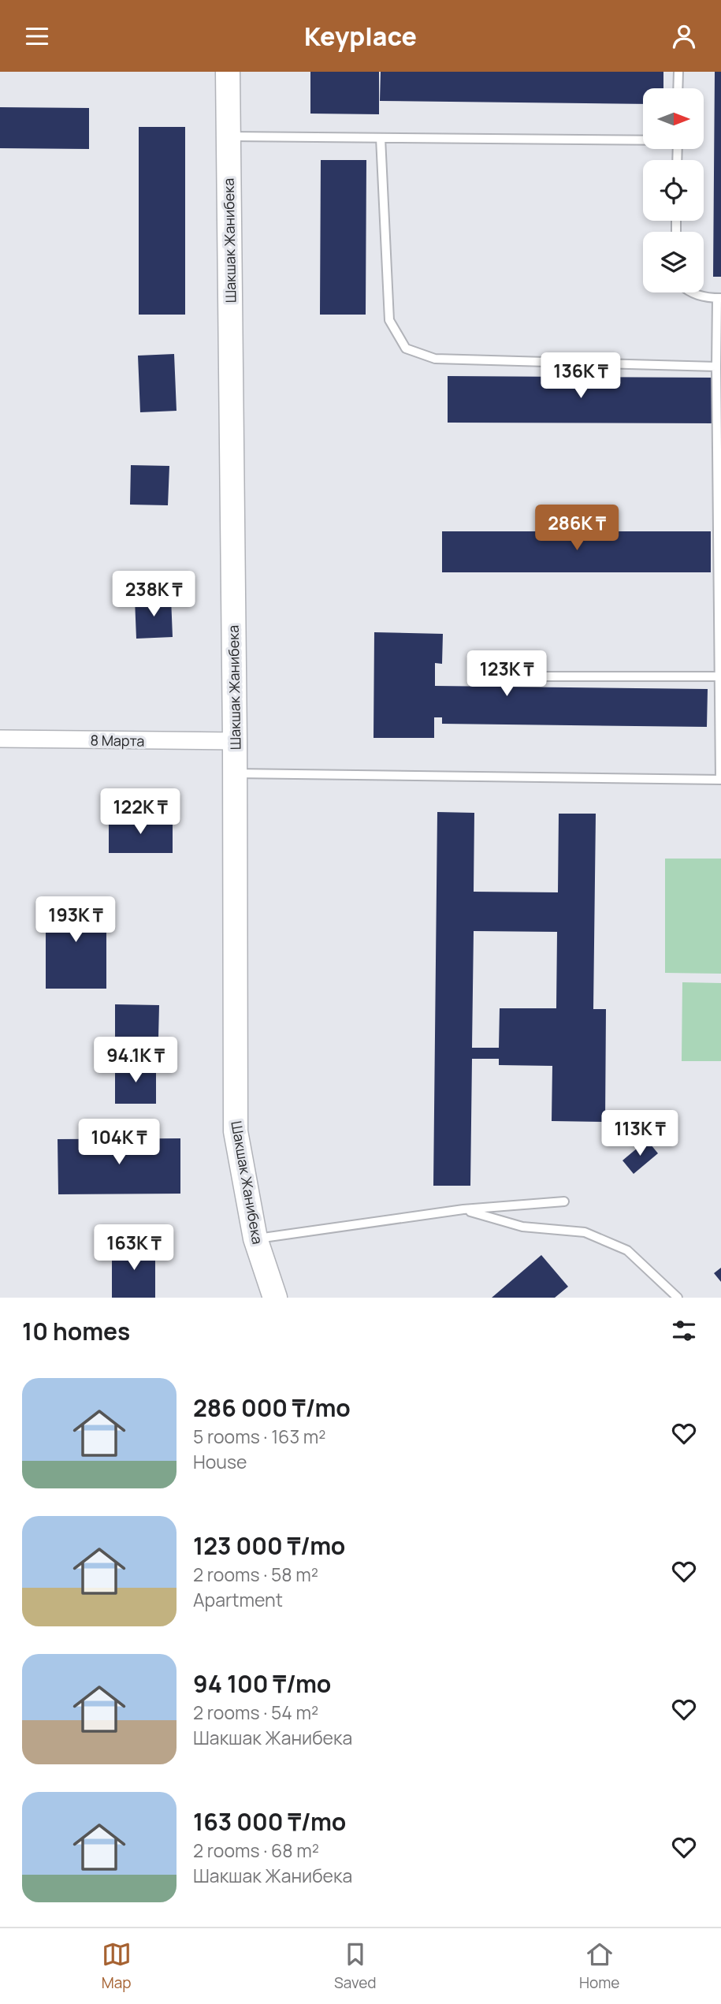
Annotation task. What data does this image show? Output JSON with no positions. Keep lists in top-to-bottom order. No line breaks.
{"streets":{"main road":["Шакшак Жанибека"],"street":["8 Марта"]},"crossings":[["Шакшак Жанибека","8 Марта"]],"north":"right","page":{"header":"Keyplace","price":["136K ₸","286K ₸","238K ₸","123K ₸","122K ₸","193K ₸","94.1K ₸","113K ₸","104K ₸","163K ₸"],"heading":"10 homes","list":[{"name":"286 000 ₸/mo","note":"5 rooms · 163 m² · House"},{"name":"123 000 ₸/mo","note":"2 rooms · 58 m² · Apartment"},{"name":"94 100 ₸/mo","note":"2 rooms · 54 m² · Шакшак Жанибека"},{"name":"163 000 ₸/mo","note":"2 rooms · 68 m² · Шакшак Жанибека"}],"tabs":["Map","Saved","Home"]}}
